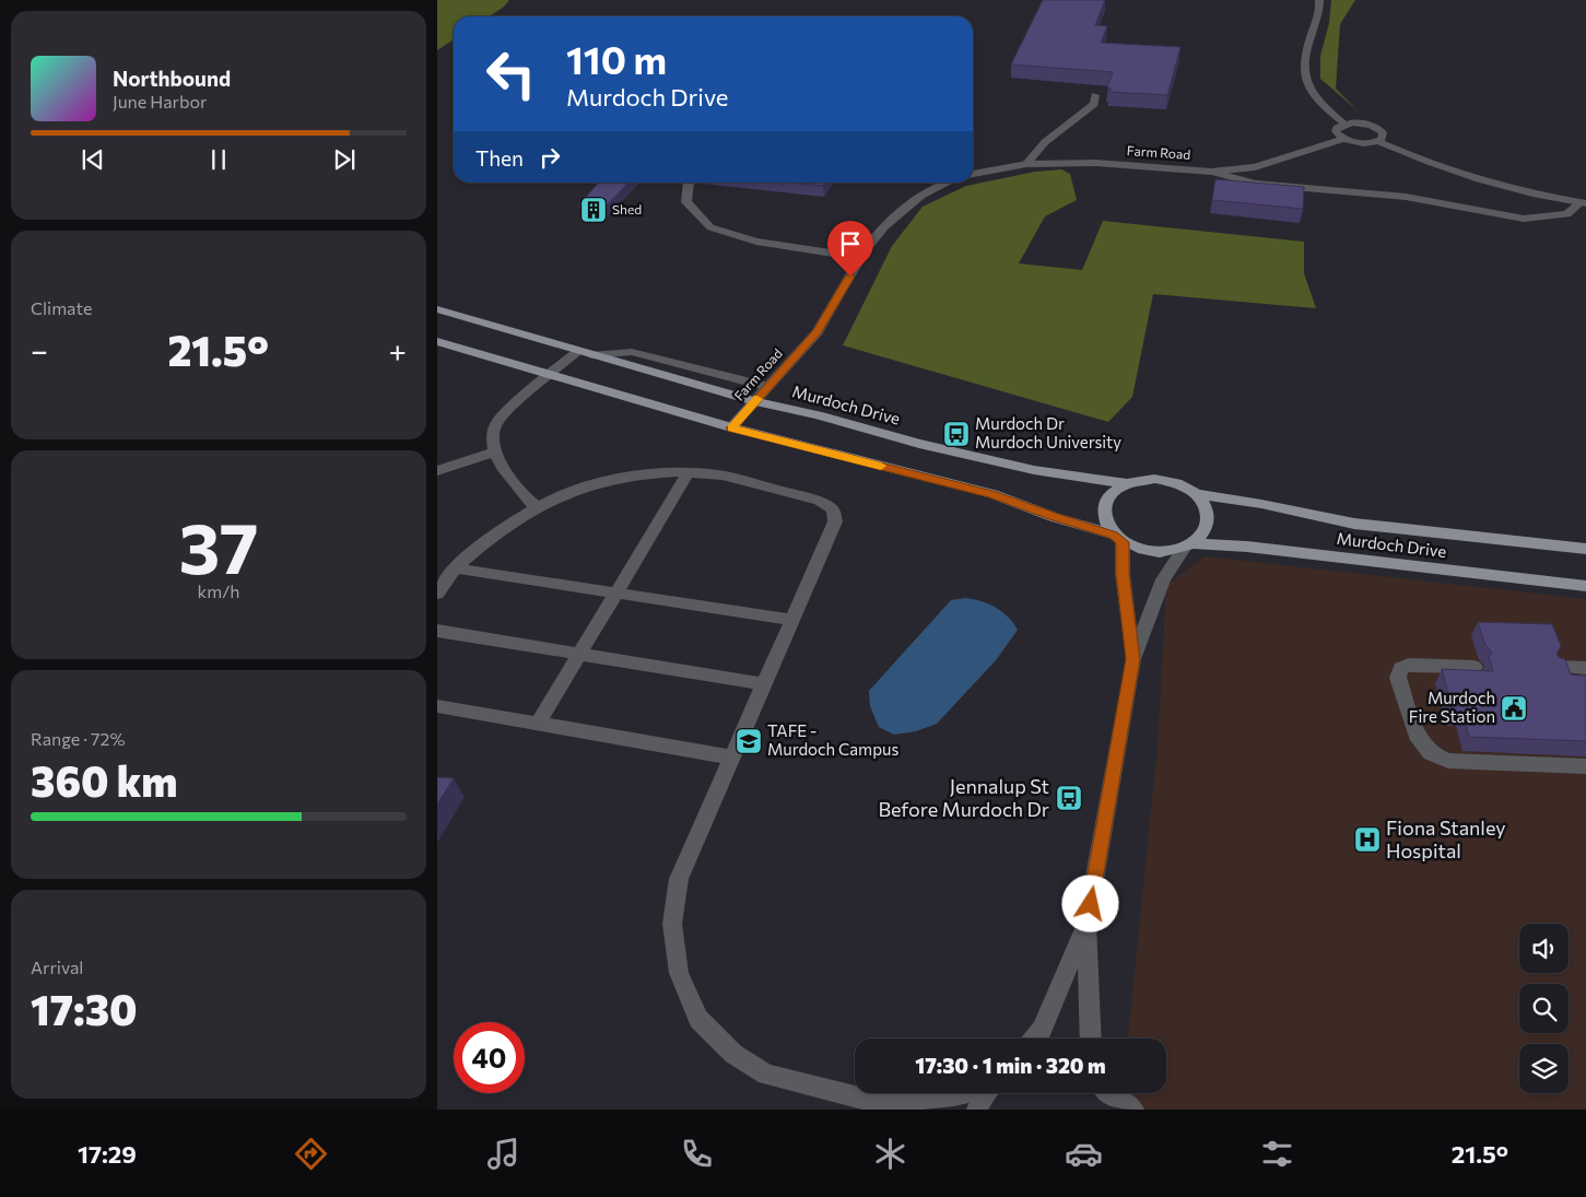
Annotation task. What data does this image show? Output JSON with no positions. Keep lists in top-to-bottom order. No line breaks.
{"streets":{"main road":["Murdoch Drive"],"street":["Farm Road"]},"crossings":[["Farm Road","Murdoch Drive"]],"places":{"building":["Shed"],"bus stop":["Murdoch Dr Murdoch University","Jennalup St Before Murdoch Dr"],"public building":["Murdoch Fire Station"],"school or university":["TAFE - Murdoch Campus"],"hospital":["Fiona Stanley Hospital"]},"page":{"turn":["110 m","Murdoch Drive"],"song":["Northbound","June Harbor"],"then":"Then","tile":["Climate",["37","km/h"],["Range · 72%","360 km"],["Arrival","17:30"]],"heat":["−","21.5°","+"],"limit":"40","trip":"17:30 · 1 min · 320 m","tabs":["17:29","21.5°"]}}
